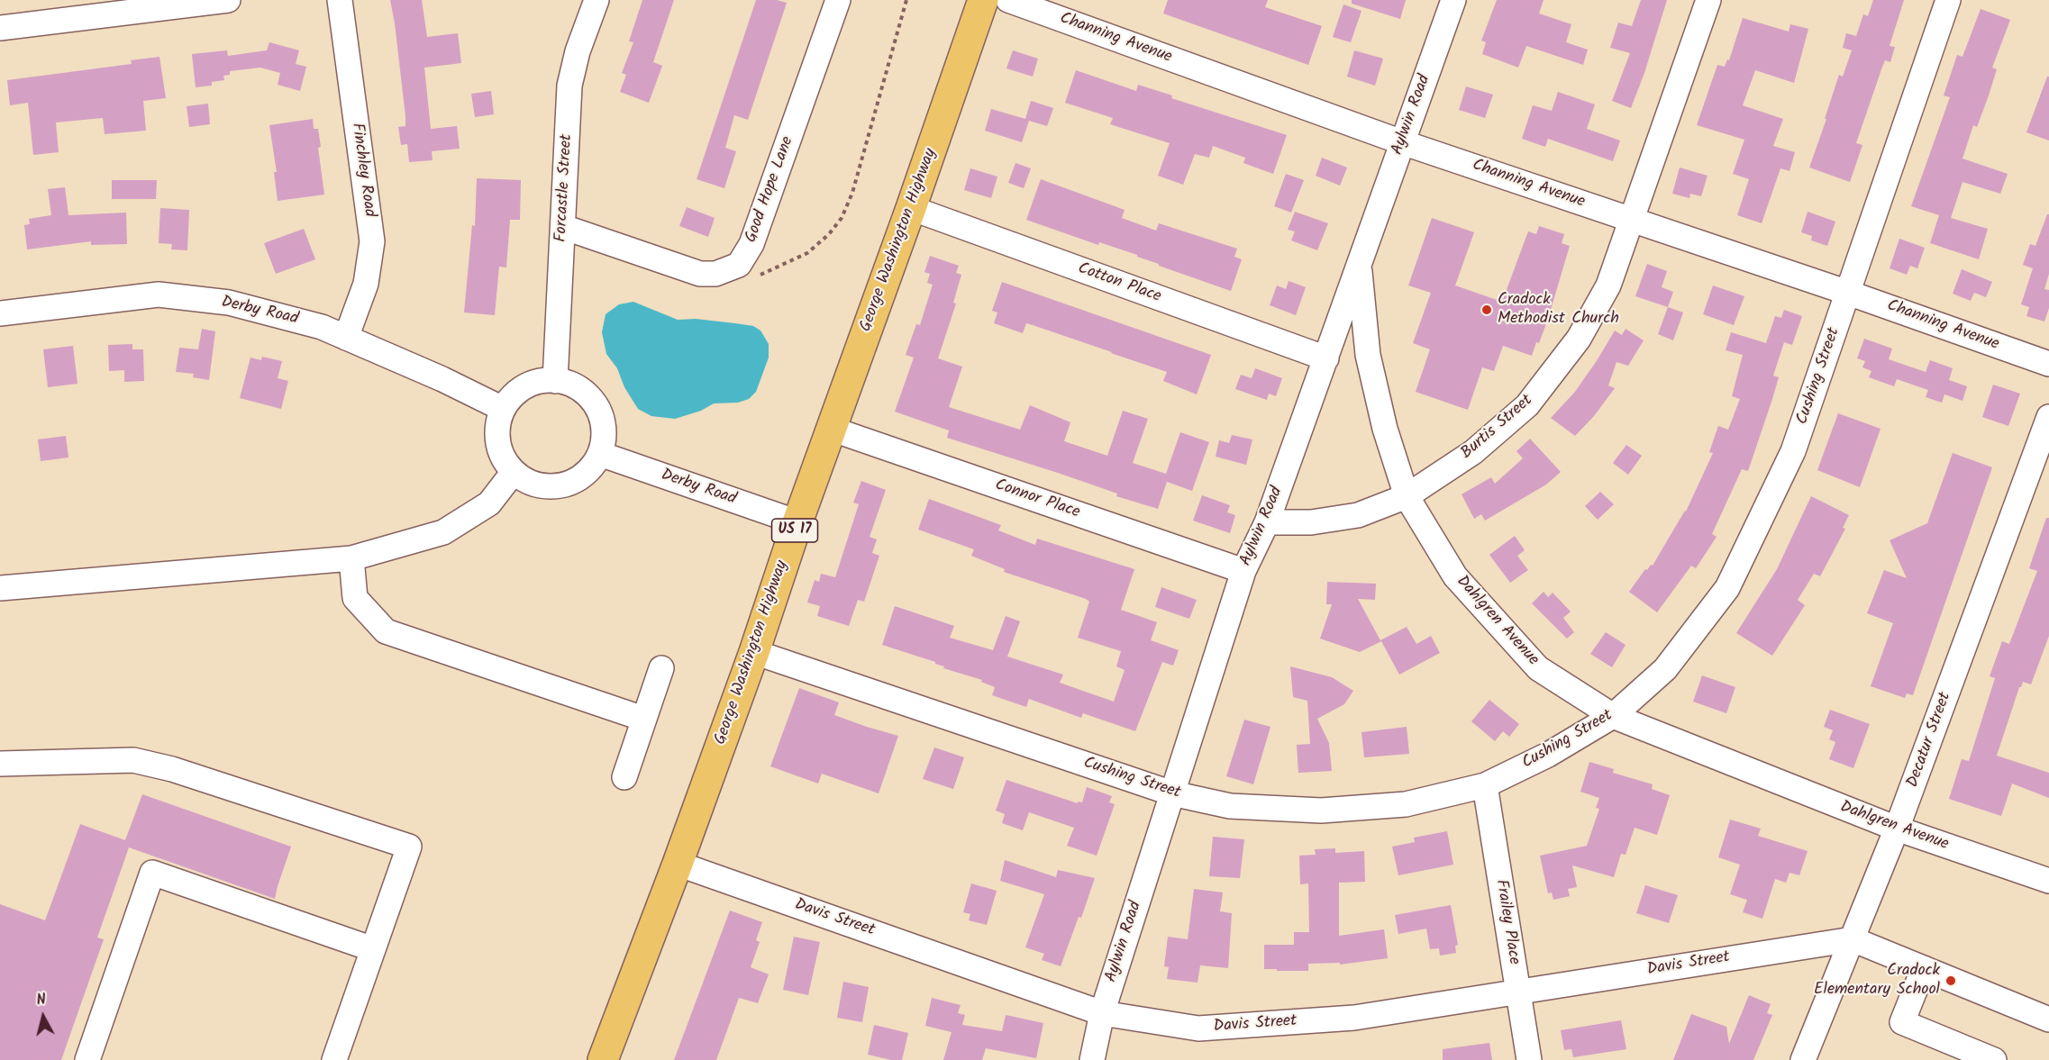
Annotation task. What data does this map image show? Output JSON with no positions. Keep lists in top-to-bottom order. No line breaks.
{"streets":{"main road":["George Washington Highway","US 17"],"street":["Channing Avenue","Aylwin Road","Finchley Road","Forcastle Street","Good Hope Lane","Cotton Place","Derby Road","Cushing Street","Burtis Street","Connor Place","Dahlgren Avenue","Decatur Street","Davis Street","Frailey Place"]},"crossings":[["Channing Avenue","Aylwin Road"],["Channing Avenue","Cushing Street"],["Channing Avenue","Burtis Street"],["Aylwin Road","Cotton Place"],["Aylwin Road","Cushing Street"],["Aylwin Road","Burtis Street"],["Aylwin Road","Connor Place"],["Aylwin Road","Dahlgren Avenue"],["Aylwin Road","Davis Street"],["Finchley Road","Derby Road"],["Forcastle Street","Good Hope Lane"],["Forcastle Street","Derby Road"],["George Washington Highway","Cotton Place"],["George Washington Highway","Derby Road"],["George Washington Highway","Cushing Street"],["George Washington Highway","Connor Place"],["George Washington Highway","Davis Street"],["Cushing Street","Dahlgren Avenue"],["Cushing Street","Frailey Place"],["Burtis Street","Dahlgren Avenue"],["Dahlgren Avenue","Decatur Street"],["Decatur Street","Davis Street"],["Davis Street","Frailey Place"]],"places":["Cradock Methodist Church","Cradock Elementary School"],"north":"top"}
